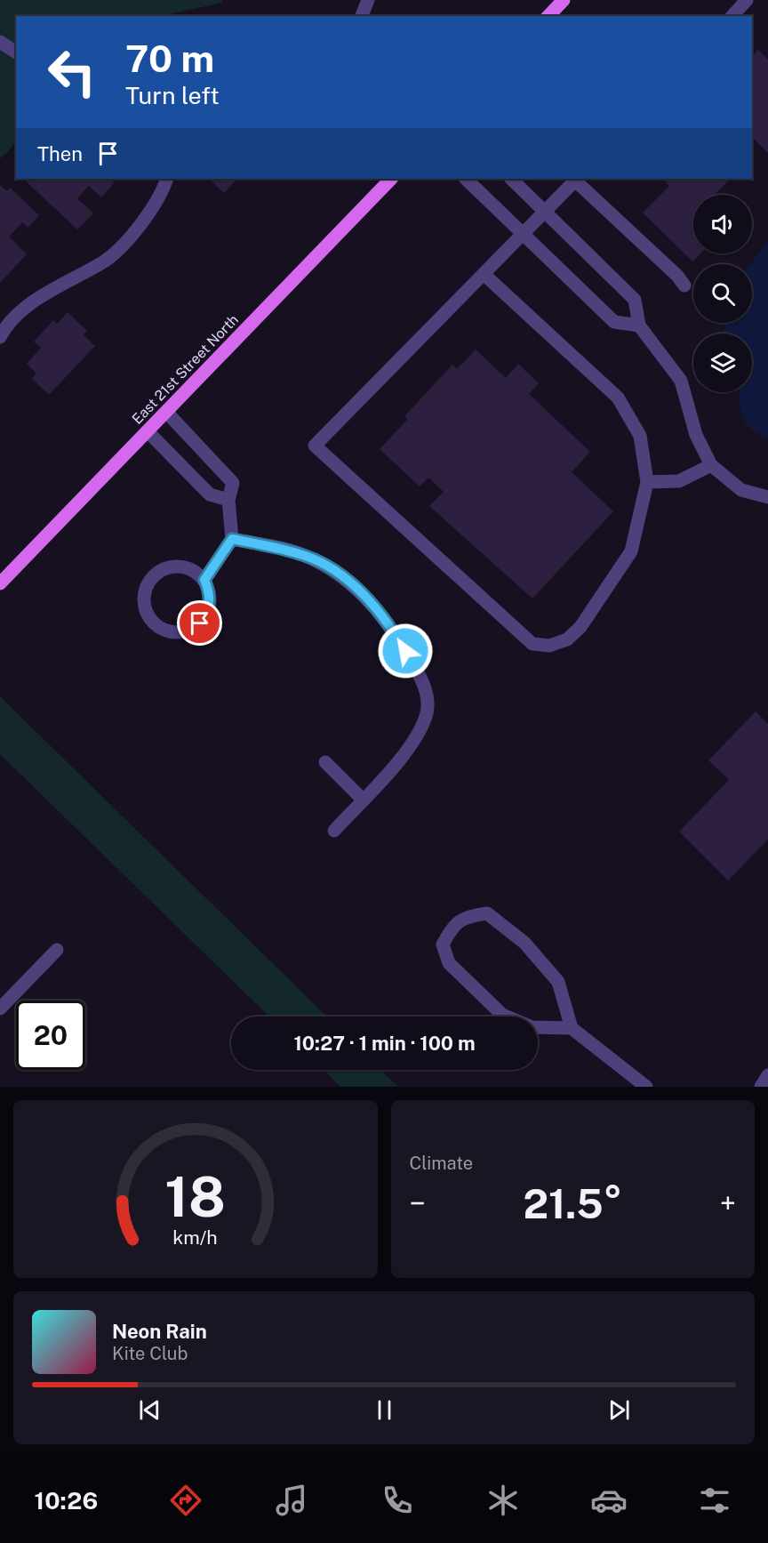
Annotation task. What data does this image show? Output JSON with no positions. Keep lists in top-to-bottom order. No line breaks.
{"streets":{"main road":["East 21st Street North"]},"page":{"turn":["70 m","Turn left"],"then":"Then","limit":"20","trip":"10:27 · 1 min · 100 m","tile":"Climate","heat":["−","21.5°","+"],"song":["Neon Rain","Kite Club"],"tabs":"10:26","gauge":["18","km/h"]}}
